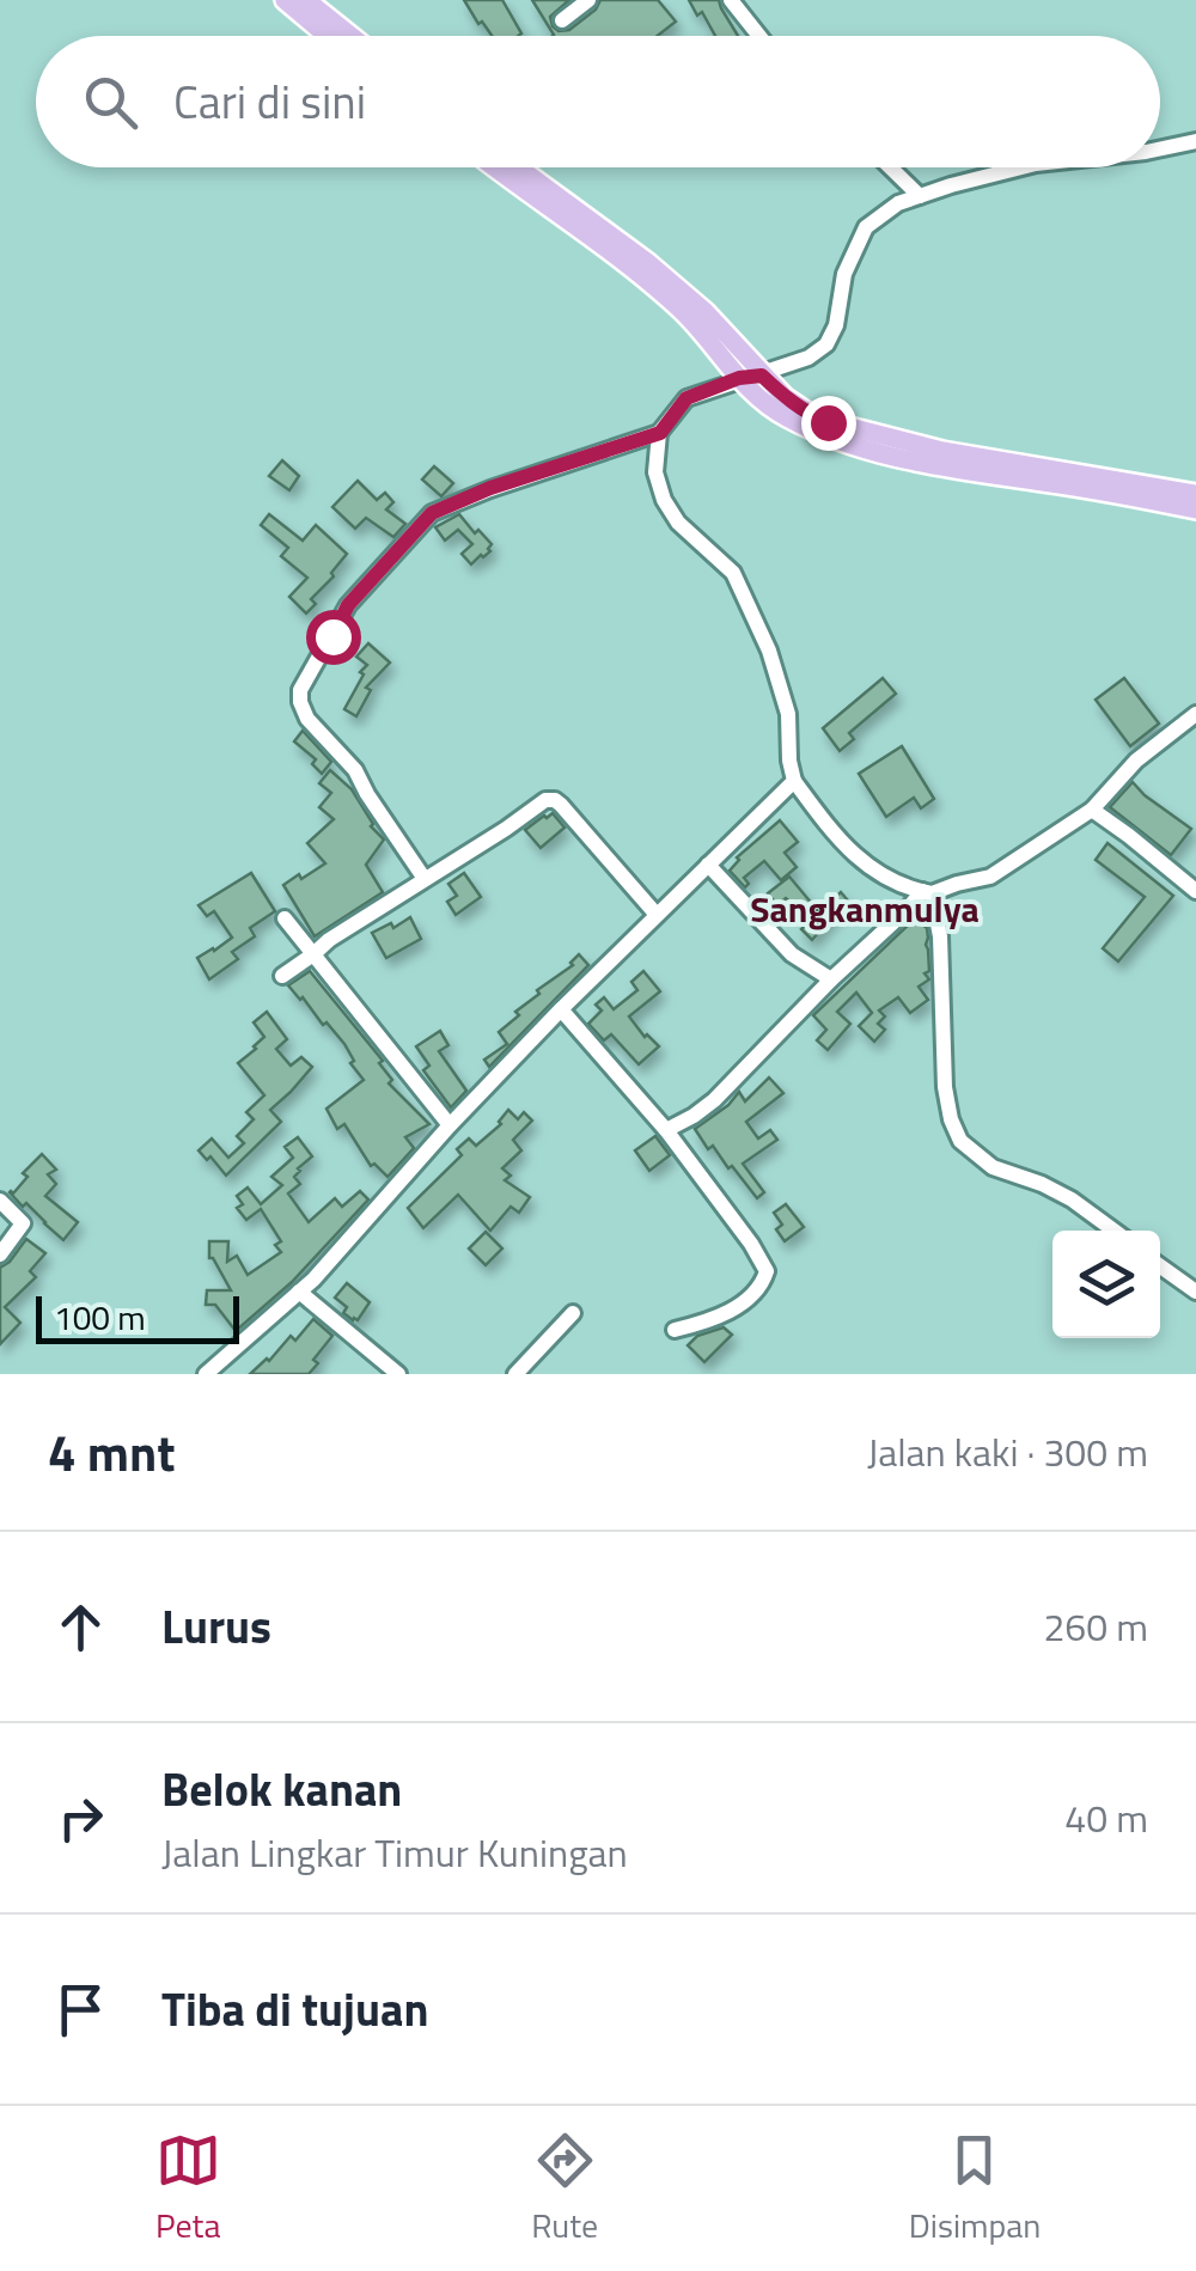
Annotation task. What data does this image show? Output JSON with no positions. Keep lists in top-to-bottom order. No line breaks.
{"districts":["Sangkanmulya"],"scale_bar":"100 m","page":{"search":"Cari di sini","scale":"100 m","heading":["4 mnt","Jalan kaki · 300 m"],"list":[["Lurus","260 m"],["Belok kanan","Jalan Lingkar Timur Kuningan","40 m"],"Tiba di tujuan"],"nav":["Peta","Rute","Disimpan"]}}
